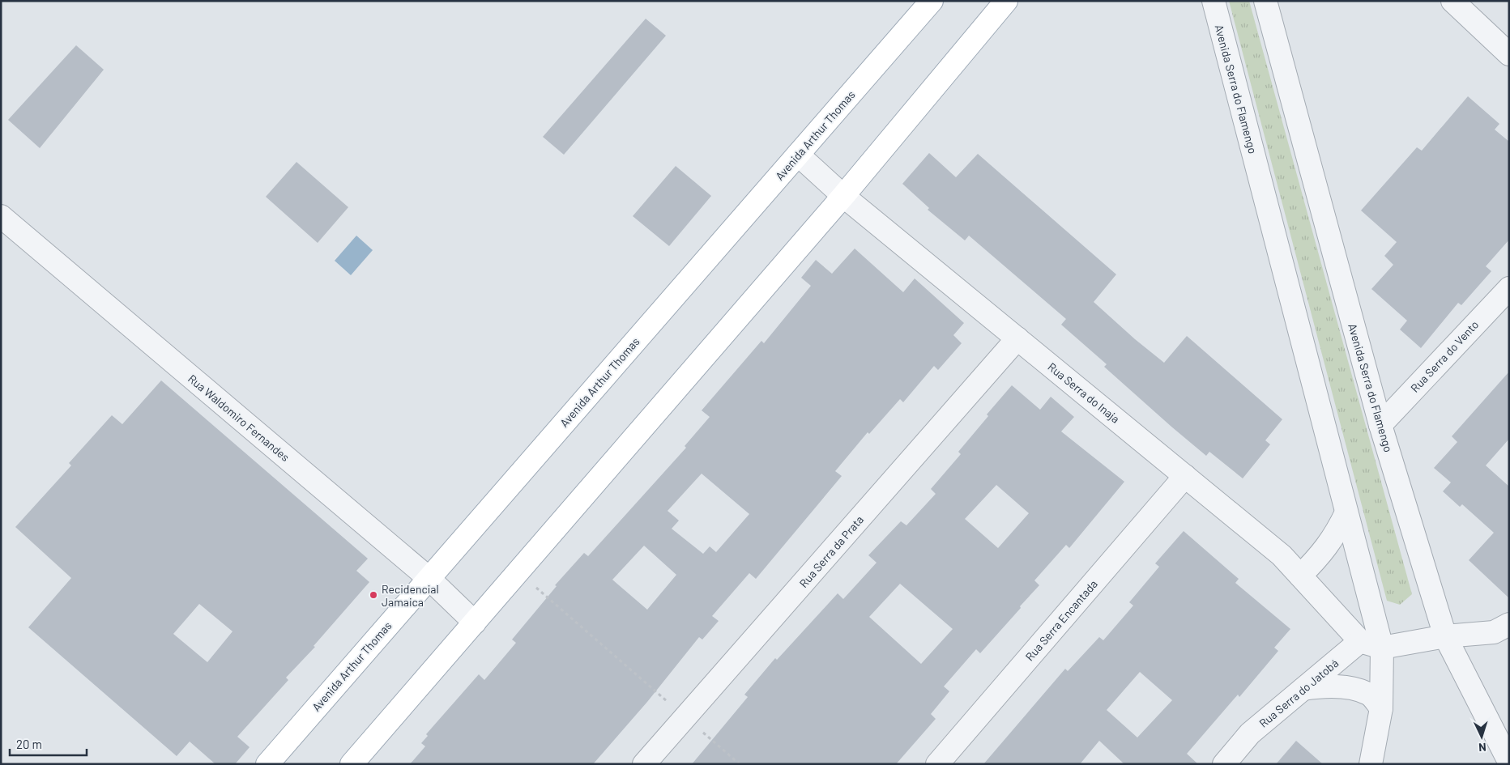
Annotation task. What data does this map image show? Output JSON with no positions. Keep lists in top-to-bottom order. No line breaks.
{"streets":{"main road":["Avenida Arthur Thomas"],"street":["Avenida Serra do Flamengo","Rua Serra do Vento","Rua Serra do Inaja","Rua Waldomiro Fernandes","Rua Serra da Prata","Rua Serra Encantada","Rua Serra do Jatobá"]},"crossings":[["Avenida Serra do Flamengo","Rua Serra do Vento"],["Avenida Arthur Thomas","Rua Serra do Inaja"],["Avenida Arthur Thomas","Rua Waldomiro Fernandes"],["Rua Serra do Inaja","Rua Serra da Prata"],["Rua Serra do Inaja","Rua Serra Encantada"],["Rua Serra do Inaja","Rua Serra do Jatobá"]],"places":["Recidencial Jamaica"],"scale_bar":"20 m","north":"bottom"}
